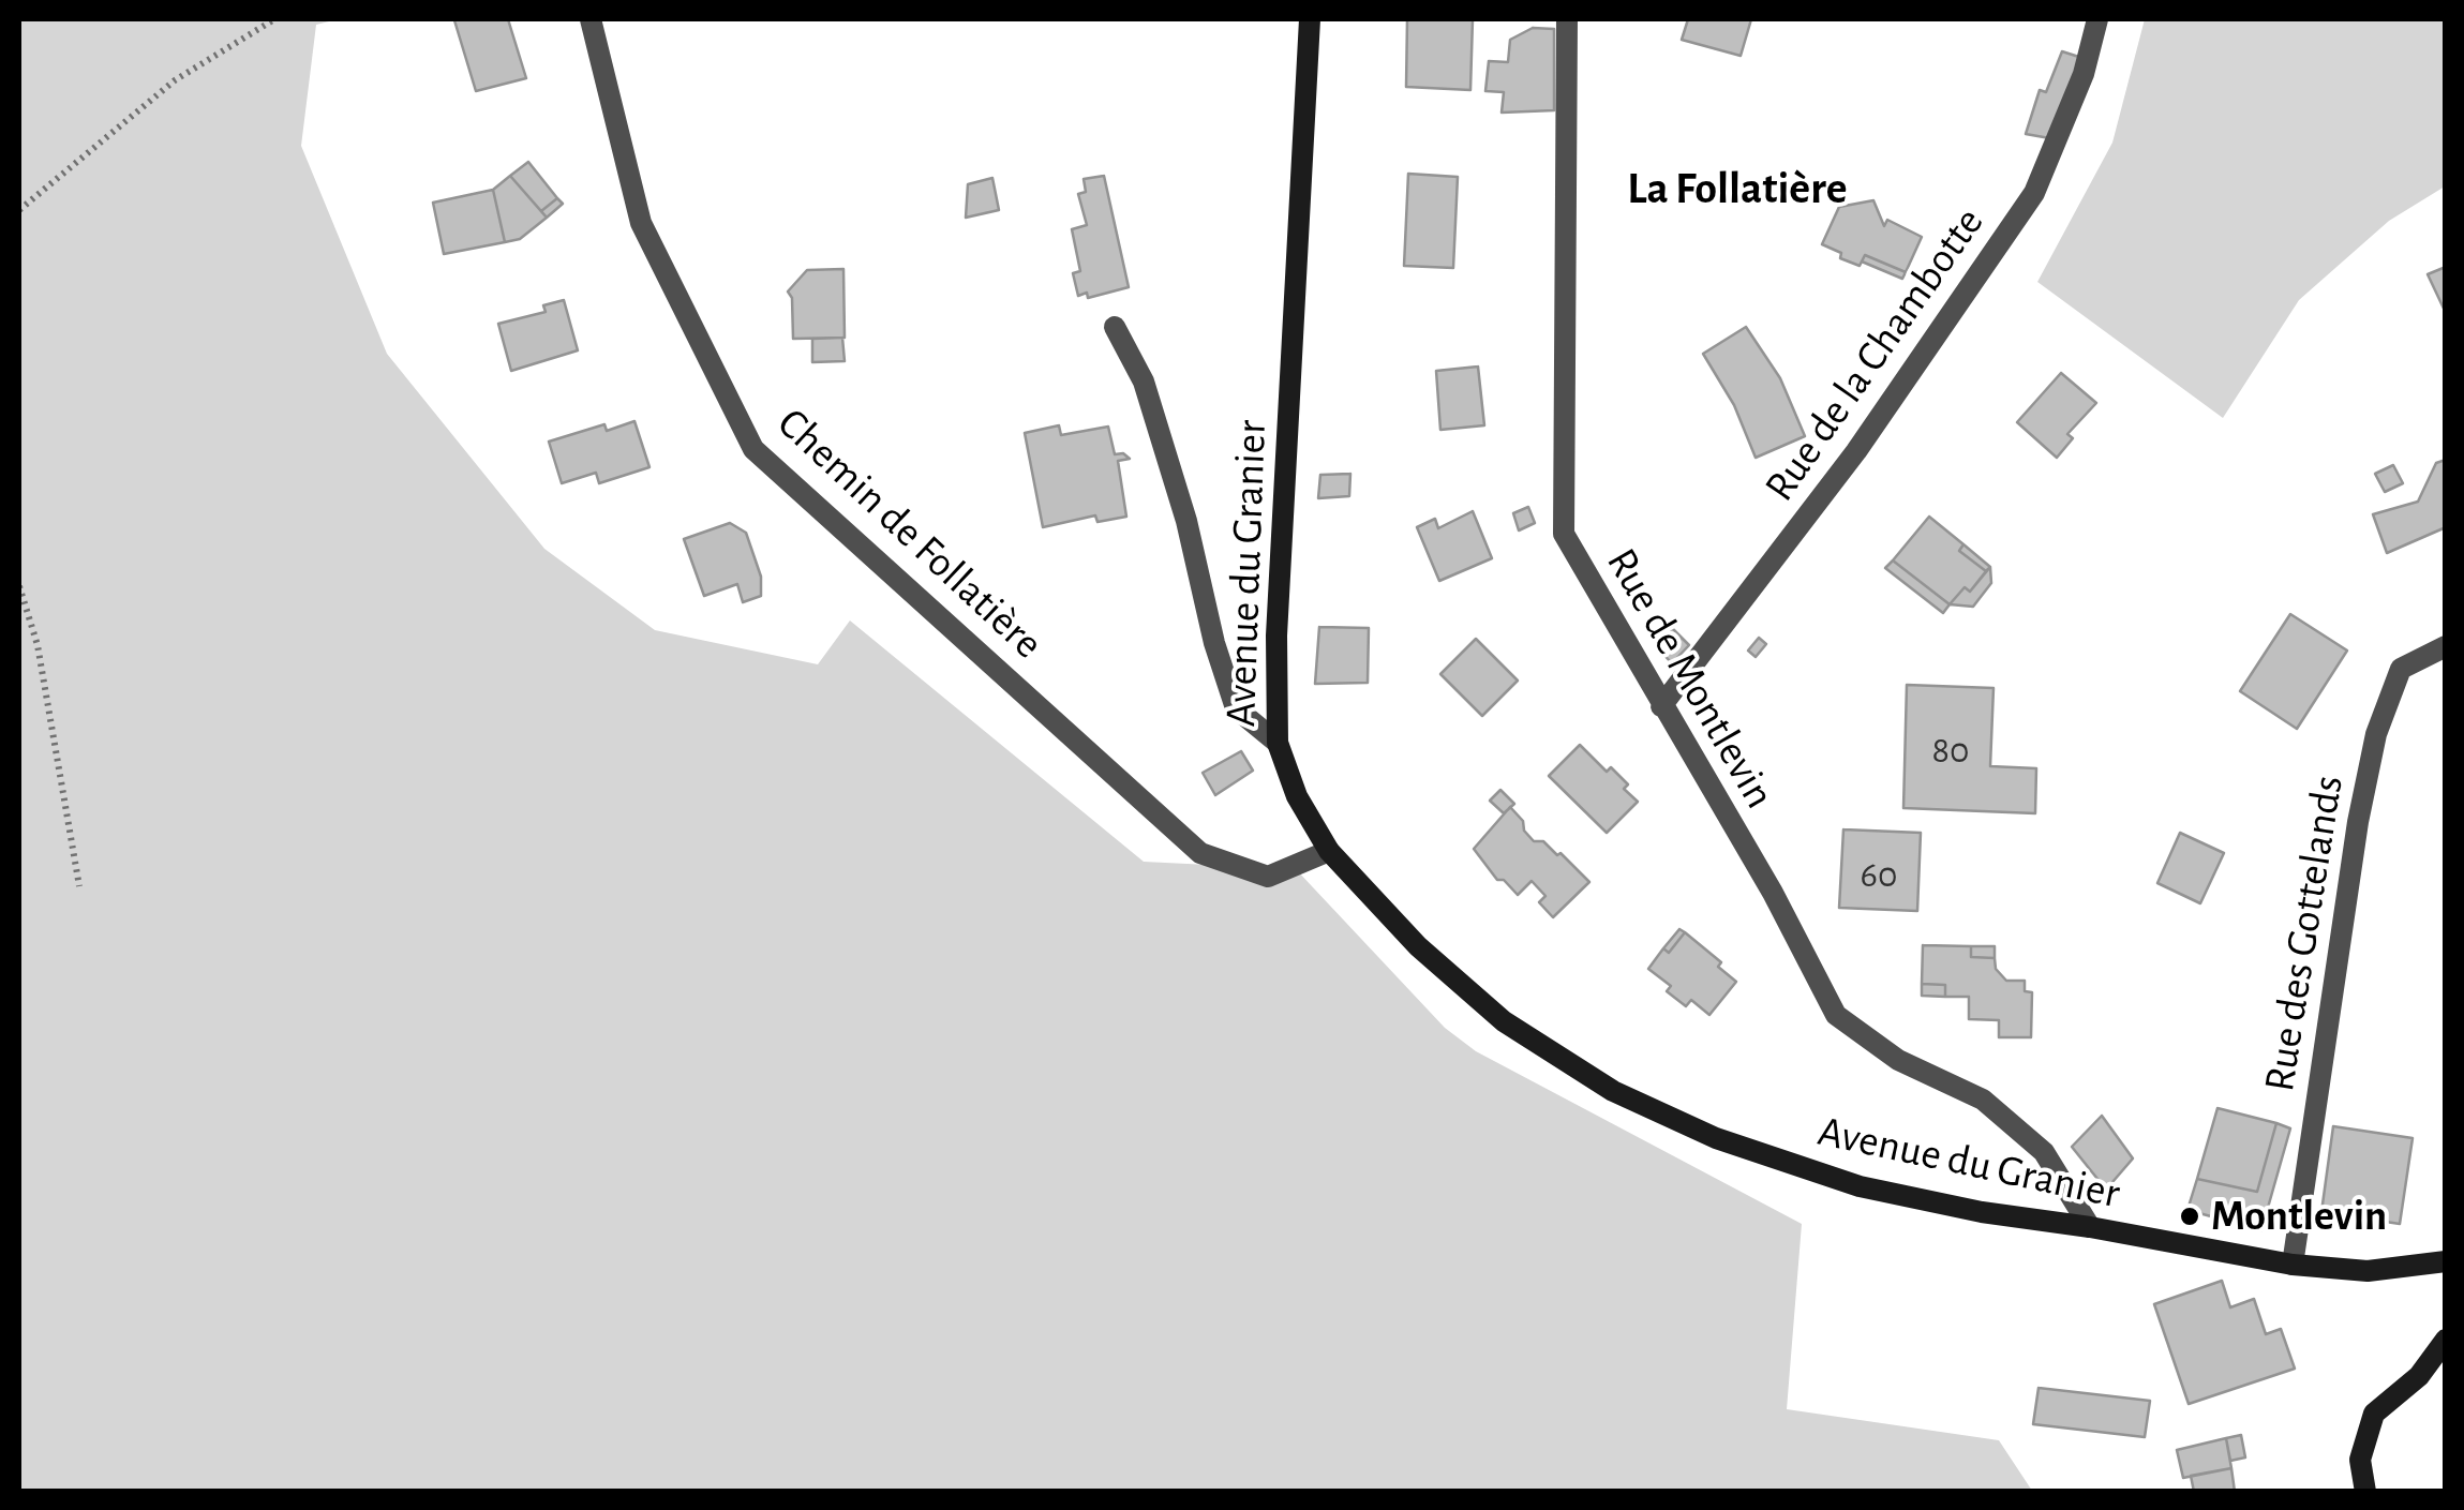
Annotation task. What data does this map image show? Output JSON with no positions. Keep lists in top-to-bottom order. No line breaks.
{"streets":{"main road":["Avenue du Granier"],"street":["Rue de la Chambotte","Chemin de Follatière","Rue de Montlevin","Rue des Gottelands"]},"crossings":[["Rue de la Chambotte","Rue de Montlevin"],["Chemin de Follatière","Avenue du Granier"],["Avenue du Granier","Rue de Montlevin"],["Avenue du Granier","Rue des Gottelands"]],"districts":["La Follatière"],"places":["Montlevin"],"house_numbers":["80","60"]}
